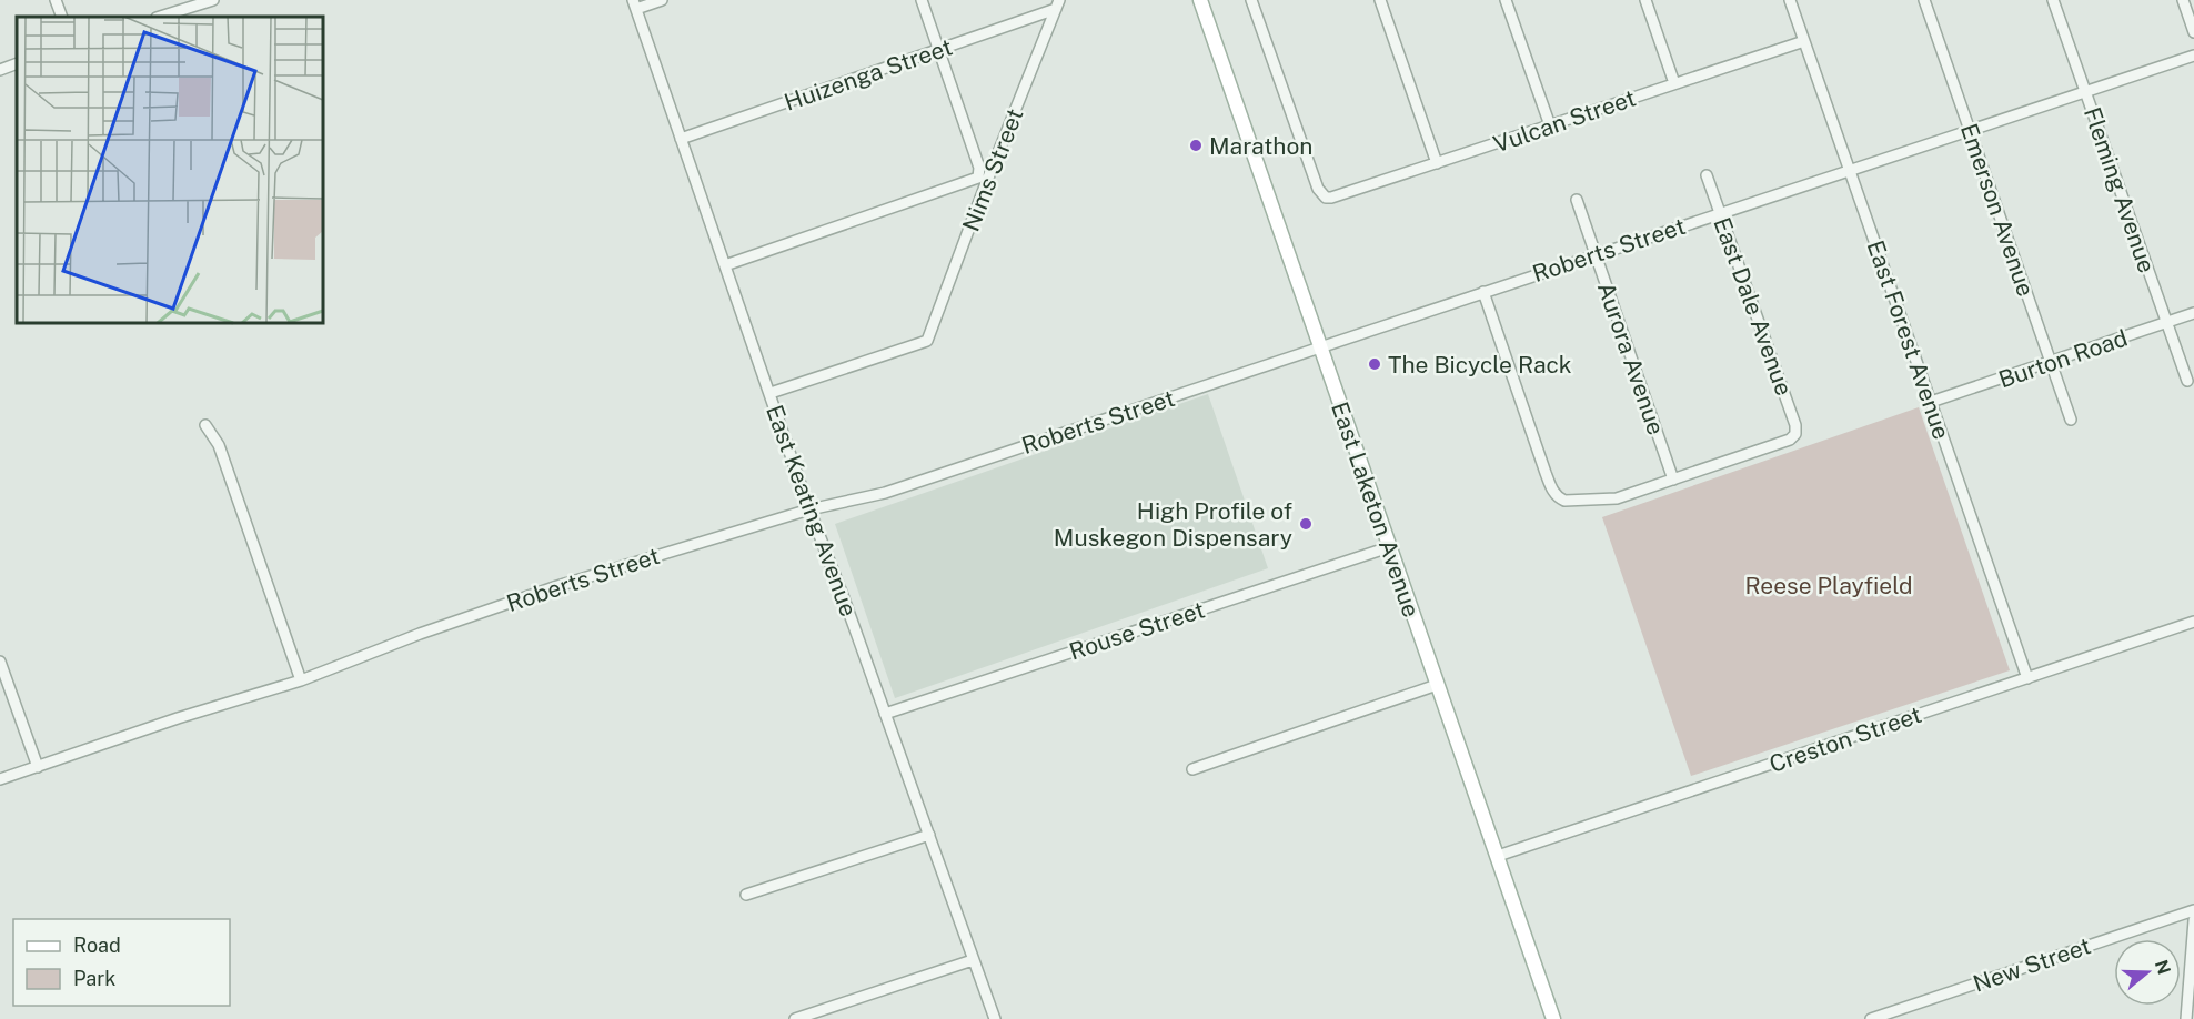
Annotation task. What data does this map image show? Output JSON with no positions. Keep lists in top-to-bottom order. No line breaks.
{"streets":{"main road":["East Laketon Avenue"],"street":["Huizenga Street","Vulcan Street","Nims Street","Fleming Avenue","Emerson Avenue","Roberts Street","East Dale Avenue","East Forest Avenue","Aurora Avenue","Burton Road","East Keating Avenue","Rouse Street","Creston Street","New Street"]},"crossings":[["Huizenga Street","Nims Street"],["Huizenga Street","East Keating Avenue"],["Vulcan Street","East Forest Avenue"],["Nims Street","East Keating Avenue"],["Fleming Avenue","Roberts Street"],["Fleming Avenue","Burton Road"],["Emerson Avenue","Roberts Street"],["Emerson Avenue","Burton Road"],["Roberts Street","East Dale Avenue"],["Roberts Street","East Forest Avenue"],["Roberts Street","Aurora Avenue"],["Roberts Street","East Laketon Avenue"],["Roberts Street","East Keating Avenue"],["East Dale Avenue","Aurora Avenue"],["East Forest Avenue","Burton Road"],["East Forest Avenue","Creston Street"],["East Laketon Avenue","Rouse Street"],["East Laketon Avenue","Creston Street"],["East Keating Avenue","Rouse Street"]],"parks":["Reese Playfield"],"places":["Marathon","The Bicycle Rack","High Profile of Muskegon Dispensary"],"legend":["Road","Park"],"north":"right"}
